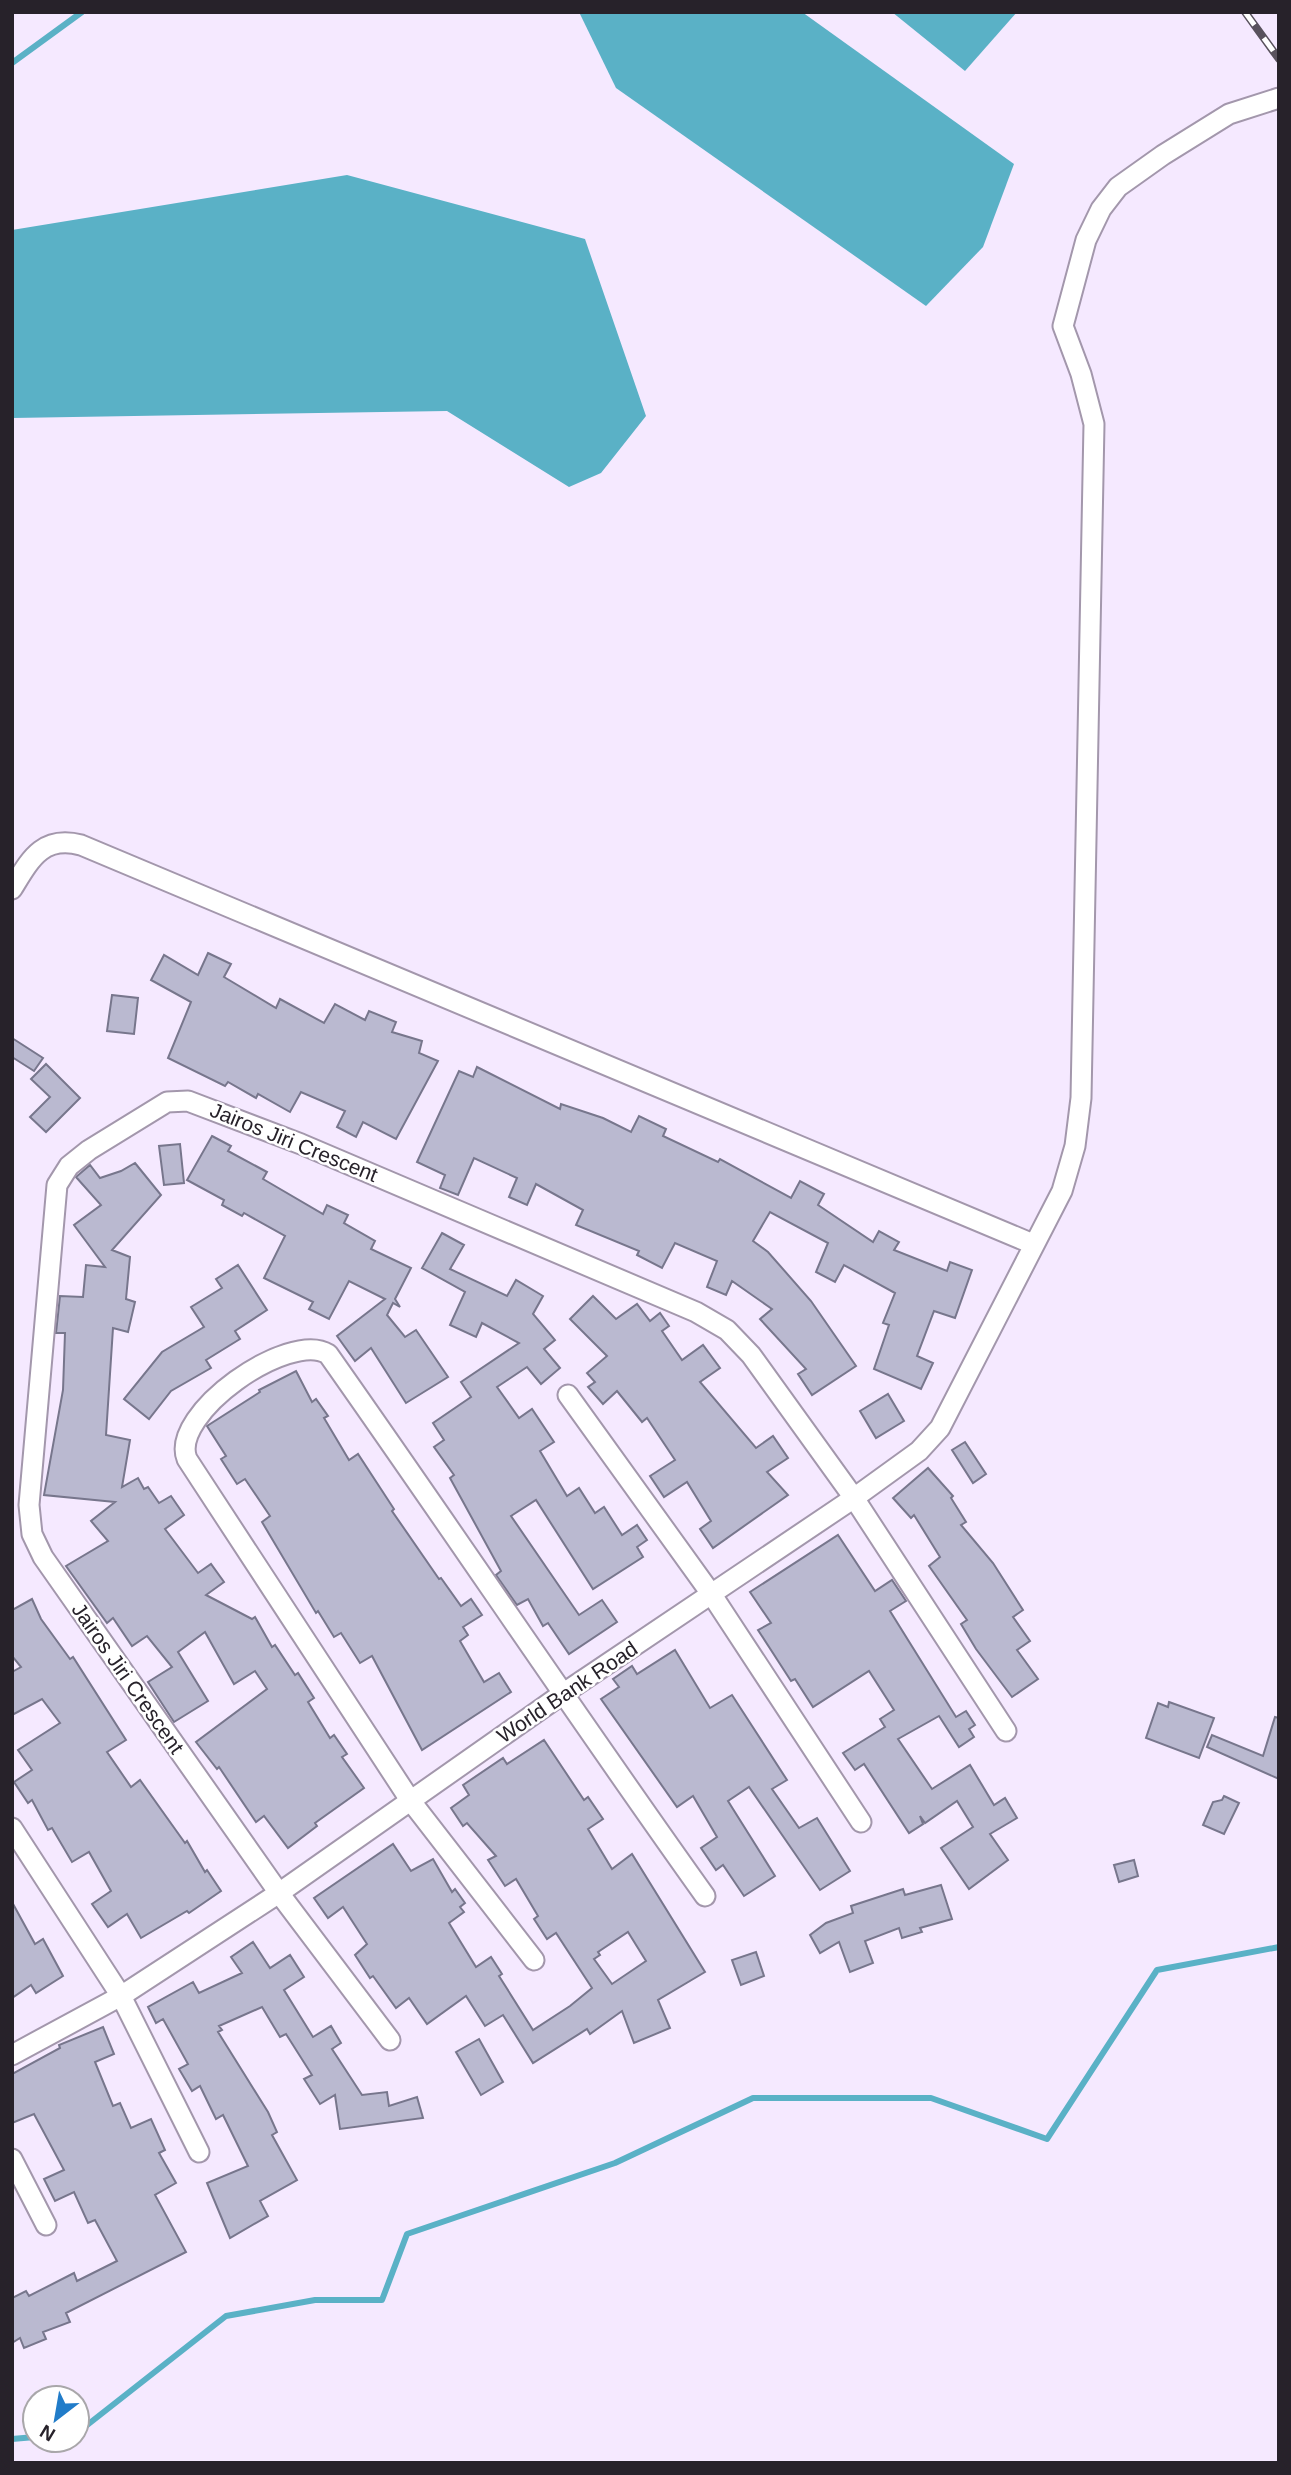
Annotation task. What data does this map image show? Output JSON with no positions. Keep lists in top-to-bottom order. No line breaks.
{"streets":{"street":["Jairos Jiri Crescent","World Bank Road"]},"crossings":[["Jairos Jiri Crescent","World Bank Road"]],"north":"bottom left"}
